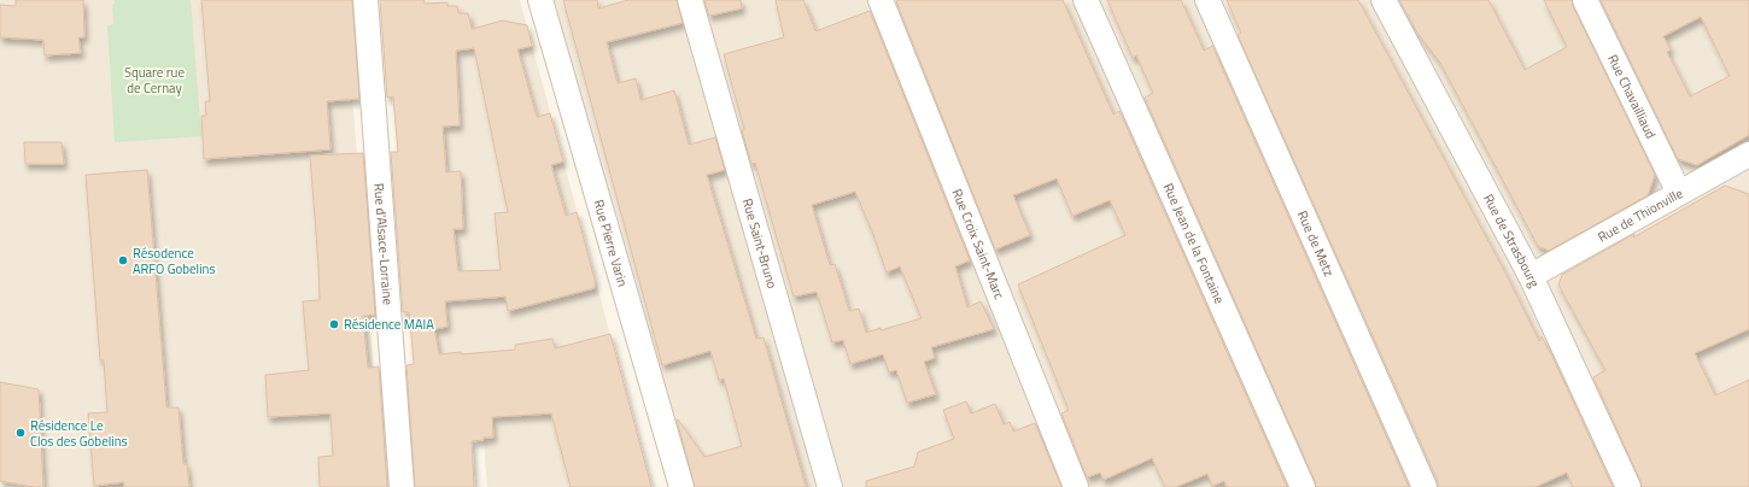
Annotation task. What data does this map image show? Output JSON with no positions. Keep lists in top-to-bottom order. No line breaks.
{"streets":{"street":["Rue Chavailliaud","Rue de Thionville","Rue de Strasbourg","Rue d'Alsace-Lorraine","Rue Pierre Varin","Rue Saint-Bruno","Rue Croix Saint-Marc","Rue Jean de la Fontaine","Rue de Metz"]},"crossings":[["Rue Chavailliaud","Rue de Thionville"],["Rue de Thionville","Rue de Strasbourg"]],"parks":["Square rue de Cernay"],"places":["Résodence ARFO Gobelins","Résidence MAIA","Résidence Le Clos des Gobelins"]}
